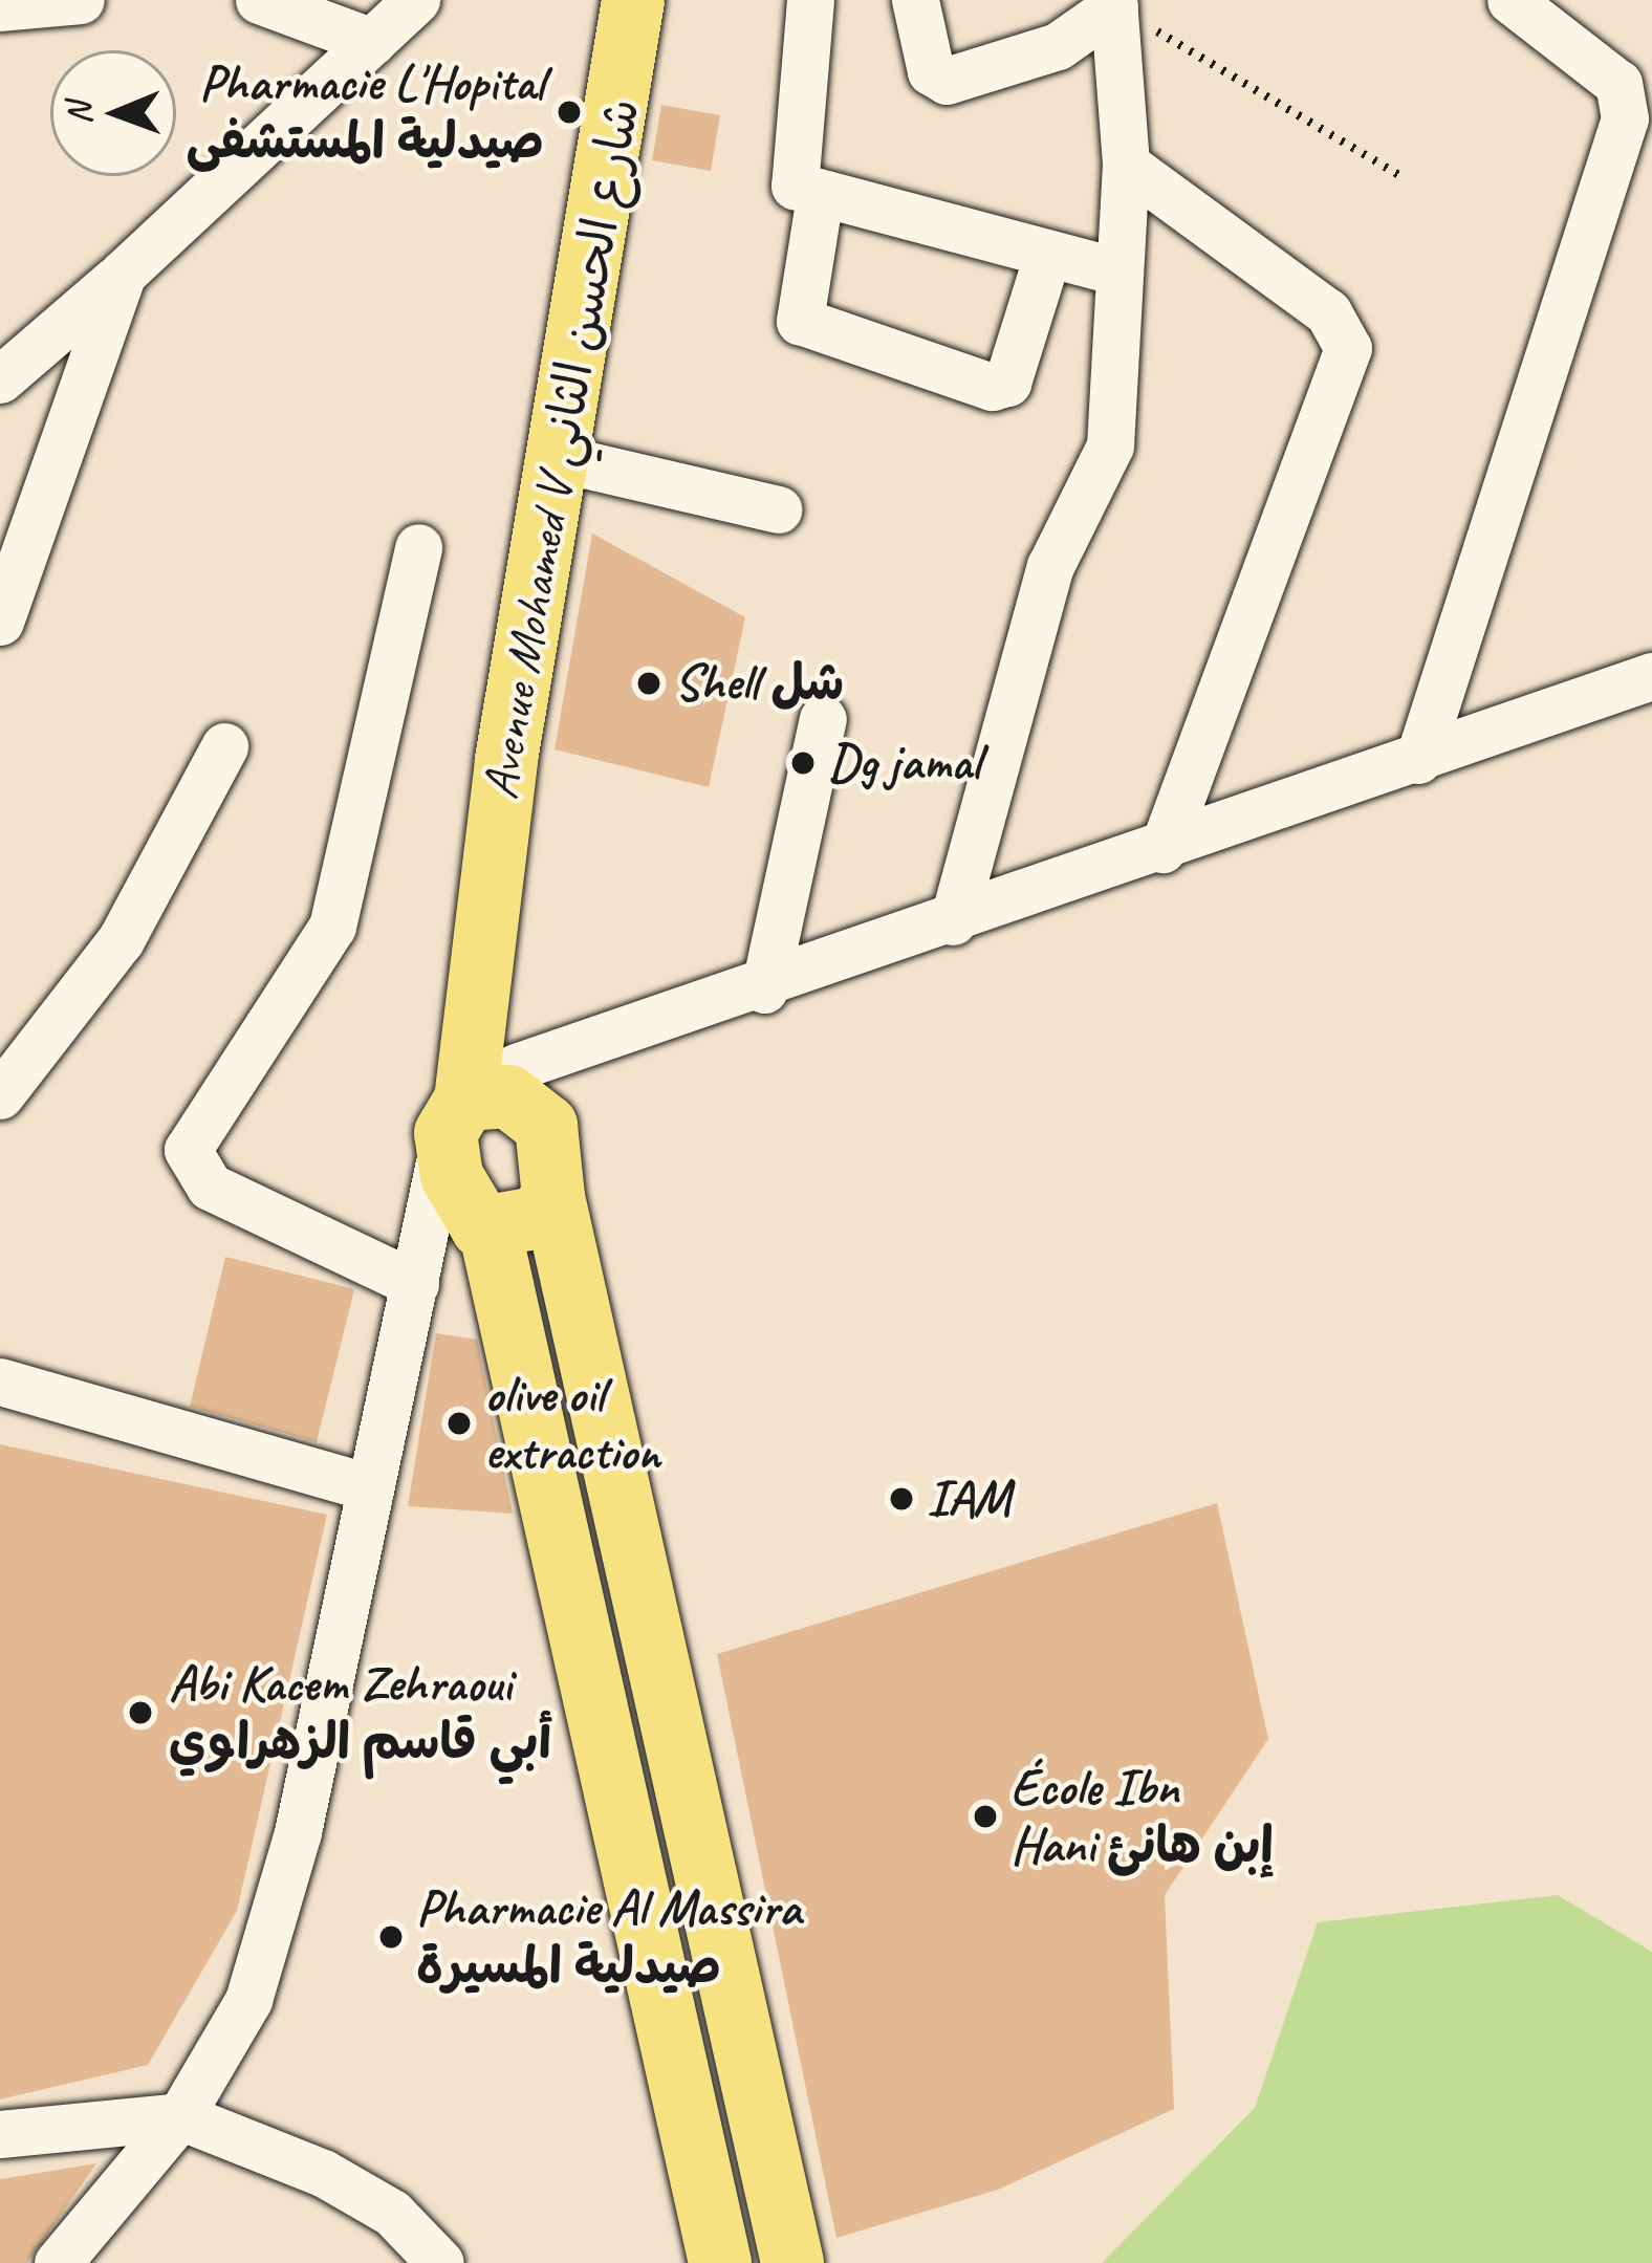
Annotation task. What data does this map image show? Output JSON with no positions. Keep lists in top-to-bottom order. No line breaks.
{"streets":{"main road":["Avenue Mohamed V شارع الحسن الثاني"]},"places":["Pharmacie L'Hopital صيدلية المستشفى","Shell شل","Dg jamal","olive oil extraction","IAM","Abi Kacem Zehraoui أبي قاسم الزهراوي","École Ibn Hani إبن هانئ","Pharmacie Al Massira صيدلية المسيرة"],"north":"left"}
